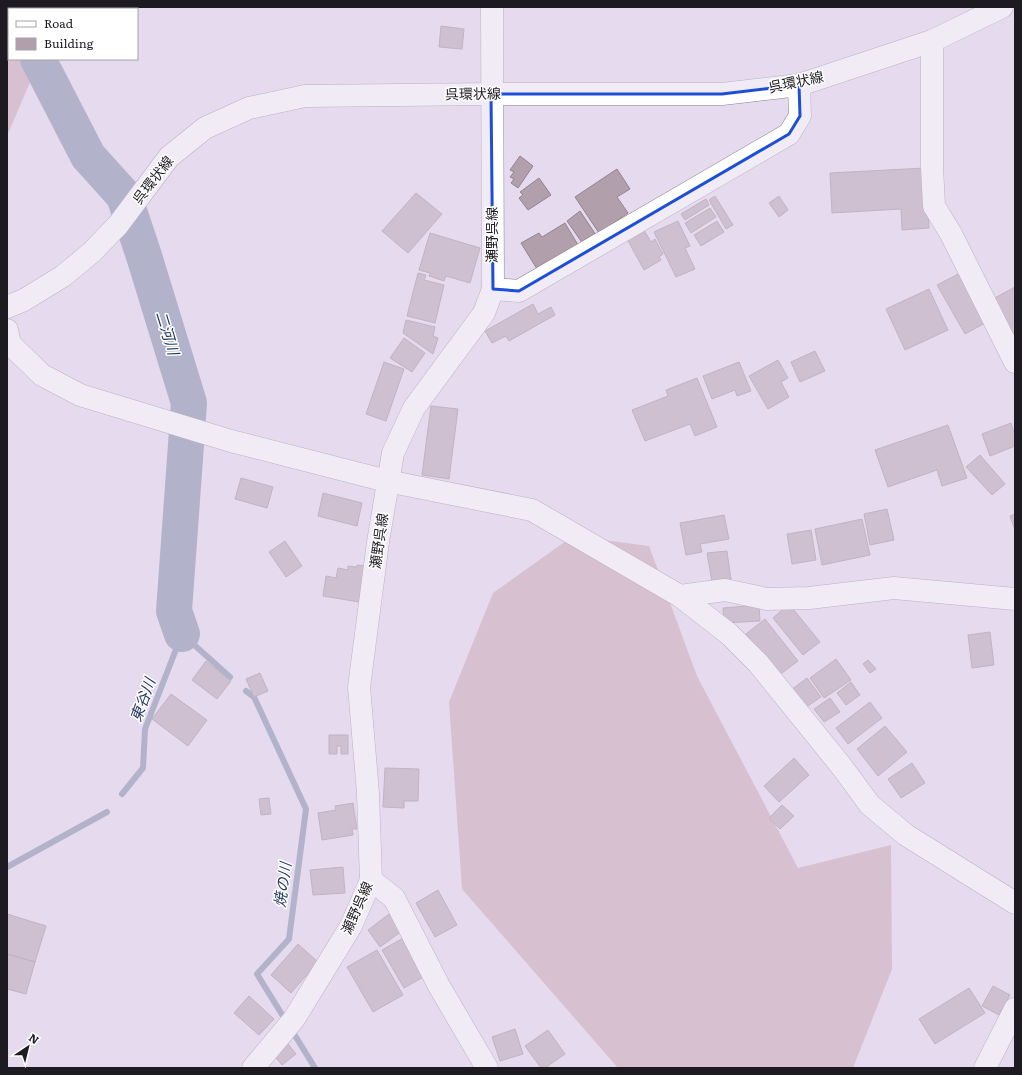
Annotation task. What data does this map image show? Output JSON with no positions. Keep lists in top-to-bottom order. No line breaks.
{"streets":{"street":["呉環状線","瀬野呉線"]},"crossings":[["呉環状線","瀬野呉線"]],"water":["二河川","東谷川","焼の川"],"legend":["Road","Building"],"north":"top right"}
